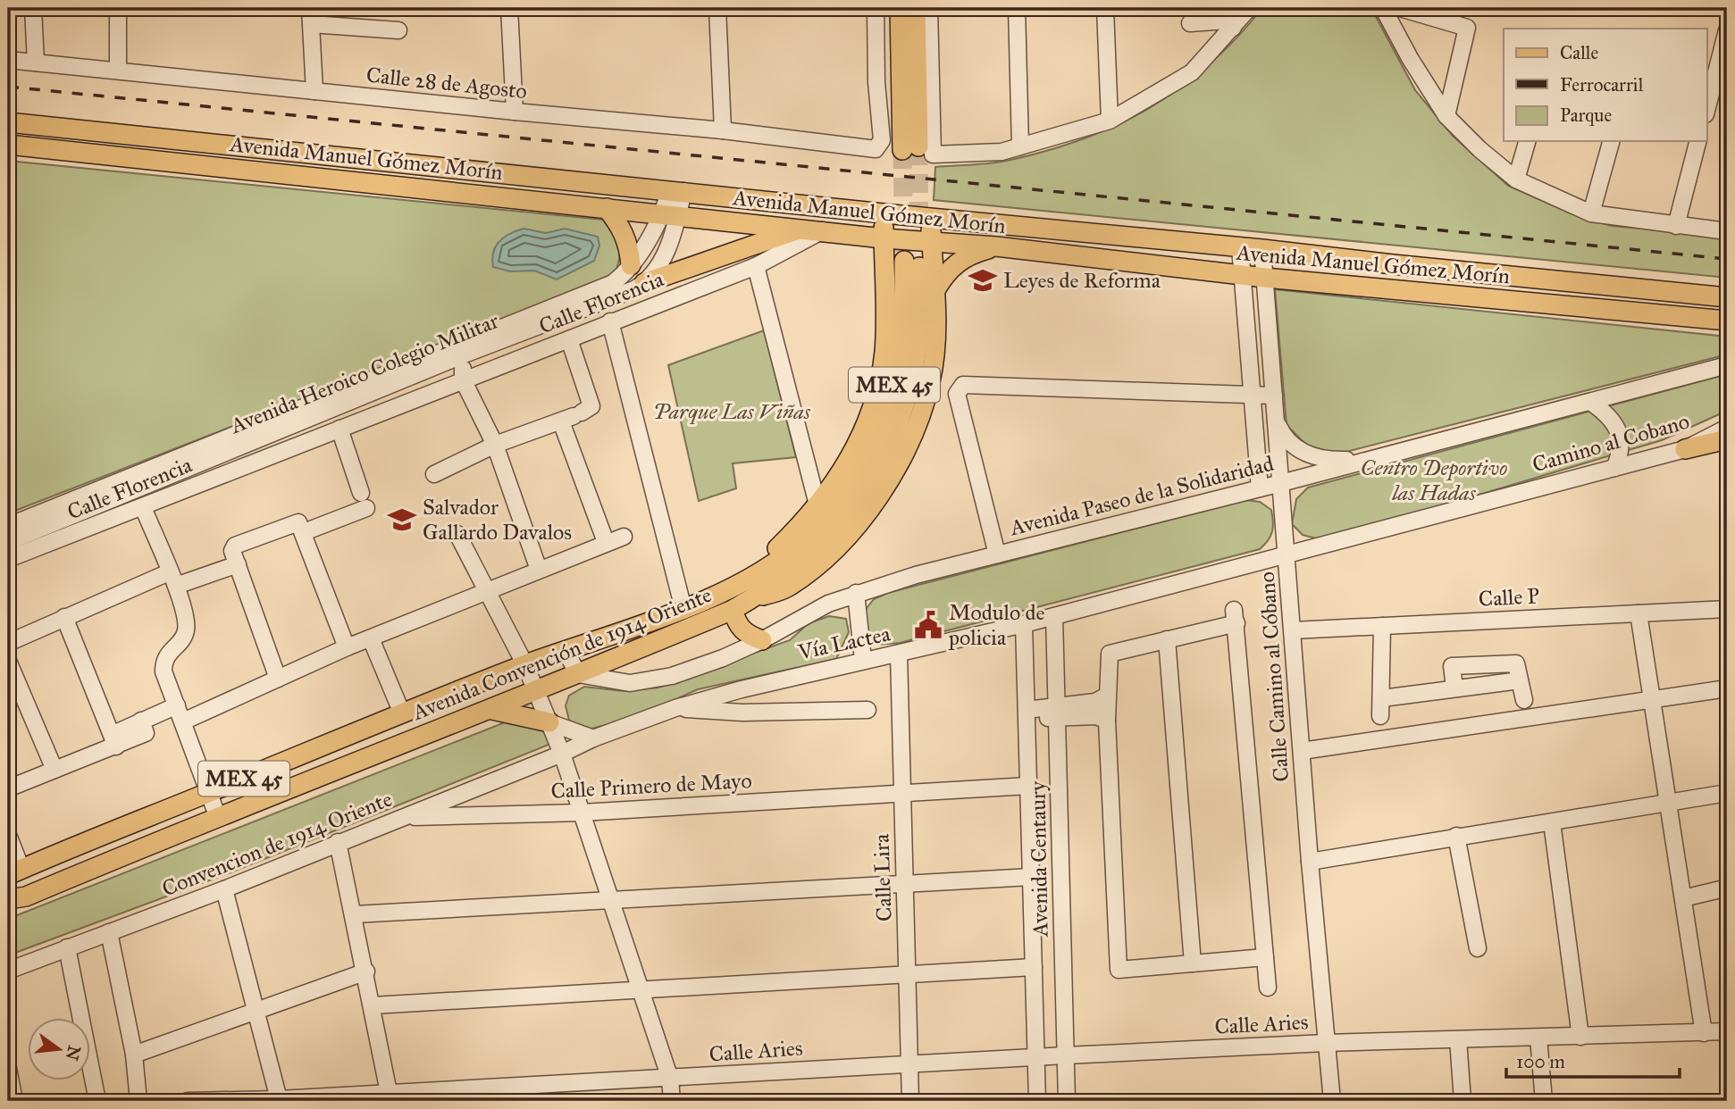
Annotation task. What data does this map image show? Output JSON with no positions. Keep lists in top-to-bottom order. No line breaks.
{"streets":{"main road":["Avenida Manuel Gómez Morín","MEX 45","Avenida Convención de 1914 Oriente"],"street":["Calle 28 de Agosto","Calle Florencia","Avenida Heroico Colegio Militar","Camino al Cobano","Avenida Paseo de la Solidaridad","Calle P","Vía Lactea","Calle Camino al Cóbano","Calle Primero de Mayo","Convencion de 1914 Oriente","Avenida Centaury","Calle Lira","Calle Aries"]},"crossings":[["Avenida Manuel Gómez Morín","Calle Florencia"],["Avenida Manuel Gómez Morín","Avenida Heroico Colegio Militar"],["Avenida Manuel Gómez Morín","Calle Camino al Cóbano"],["Camino al Cobano","Vía Lactea"],["Camino al Cobano","Calle Camino al Cóbano"],["Avenida Paseo de la Solidaridad","Avenida Convención de 1914 Oriente"],["Avenida Paseo de la Solidaridad","Calle Camino al Cóbano"],["Calle P","Calle Camino al Cóbano"],["Vía Lactea","Calle Camino al Cóbano"],["Vía Lactea","Convencion de 1914 Oriente"],["Vía Lactea","Avenida Centaury"],["Vía Lactea","Calle Lira"],["Calle Camino al Cóbano","Calle Aries"],["Calle Primero de Mayo","Convencion de 1914 Oriente"],["Calle Primero de Mayo","Avenida Centaury"],["Calle Primero de Mayo","Calle Lira"],["Avenida Centaury","Calle Aries"],["Calle Lira","Calle Aries"]],"parks":["Parque Las Viñas","Centro Deportivo las Hadas"],"places":{"school or university":["Leyes de Reforma","Salvador Gallardo Davalos"],"public building":["Modulo de policia"]},"legend":["Calle","Ferrocarril","Parque"],"scale_bar":"100 m","north":"right"}
